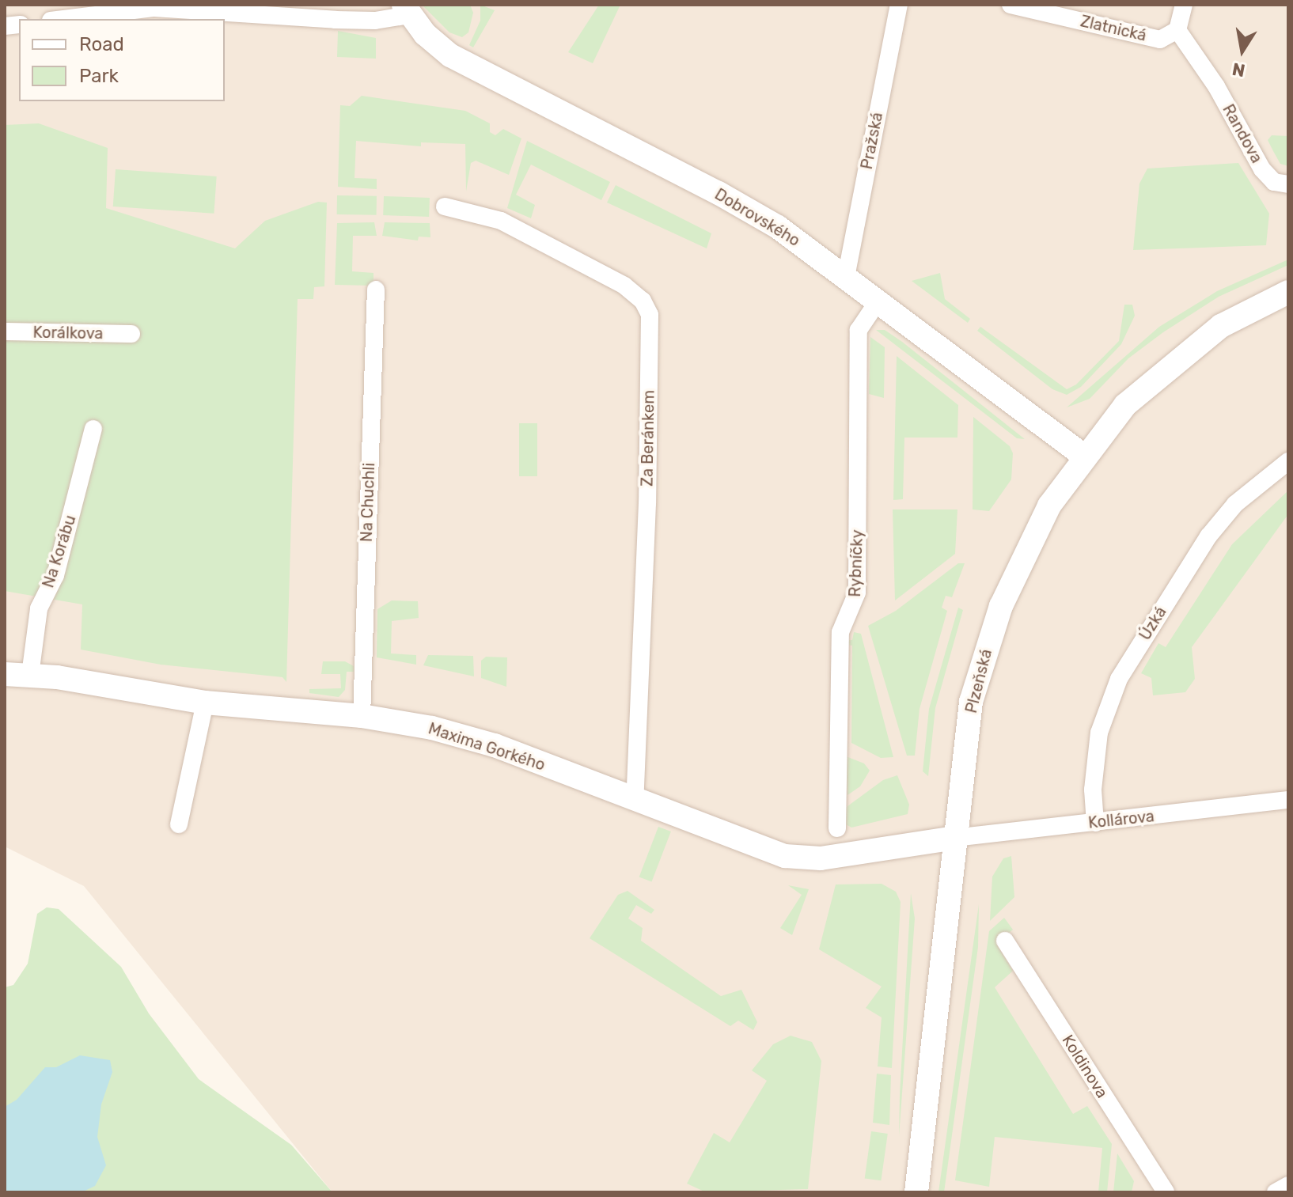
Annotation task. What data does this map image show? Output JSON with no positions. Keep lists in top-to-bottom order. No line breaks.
{"streets":{"main road":["Dobrovského","Plzeňská","Maxima Gorkého"],"street":["Zlatnická","Randova","Pražská","Korálkova","Za Beránkem","Na Chuchli","Na Korábu","Rybníčky","Úzká","Kollárova","Koldinova"]},"crossings":[["Zlatnická","Randova"],["Pražská","Dobrovského"],["Dobrovského","Rybníčky"],["Dobrovského","Plzeňská"],["Za Beránkem","Maxima Gorkého"],["Na Chuchli","Maxima Gorkého"],["Na Korábu","Maxima Gorkého"],["Úzká","Kollárova"],["Plzeňská","Maxima Gorkého"],["Plzeňská","Kollárova"],["Maxima Gorkého","Kollárova"]],"legend":["Road","Park"],"north":"bottom"}
